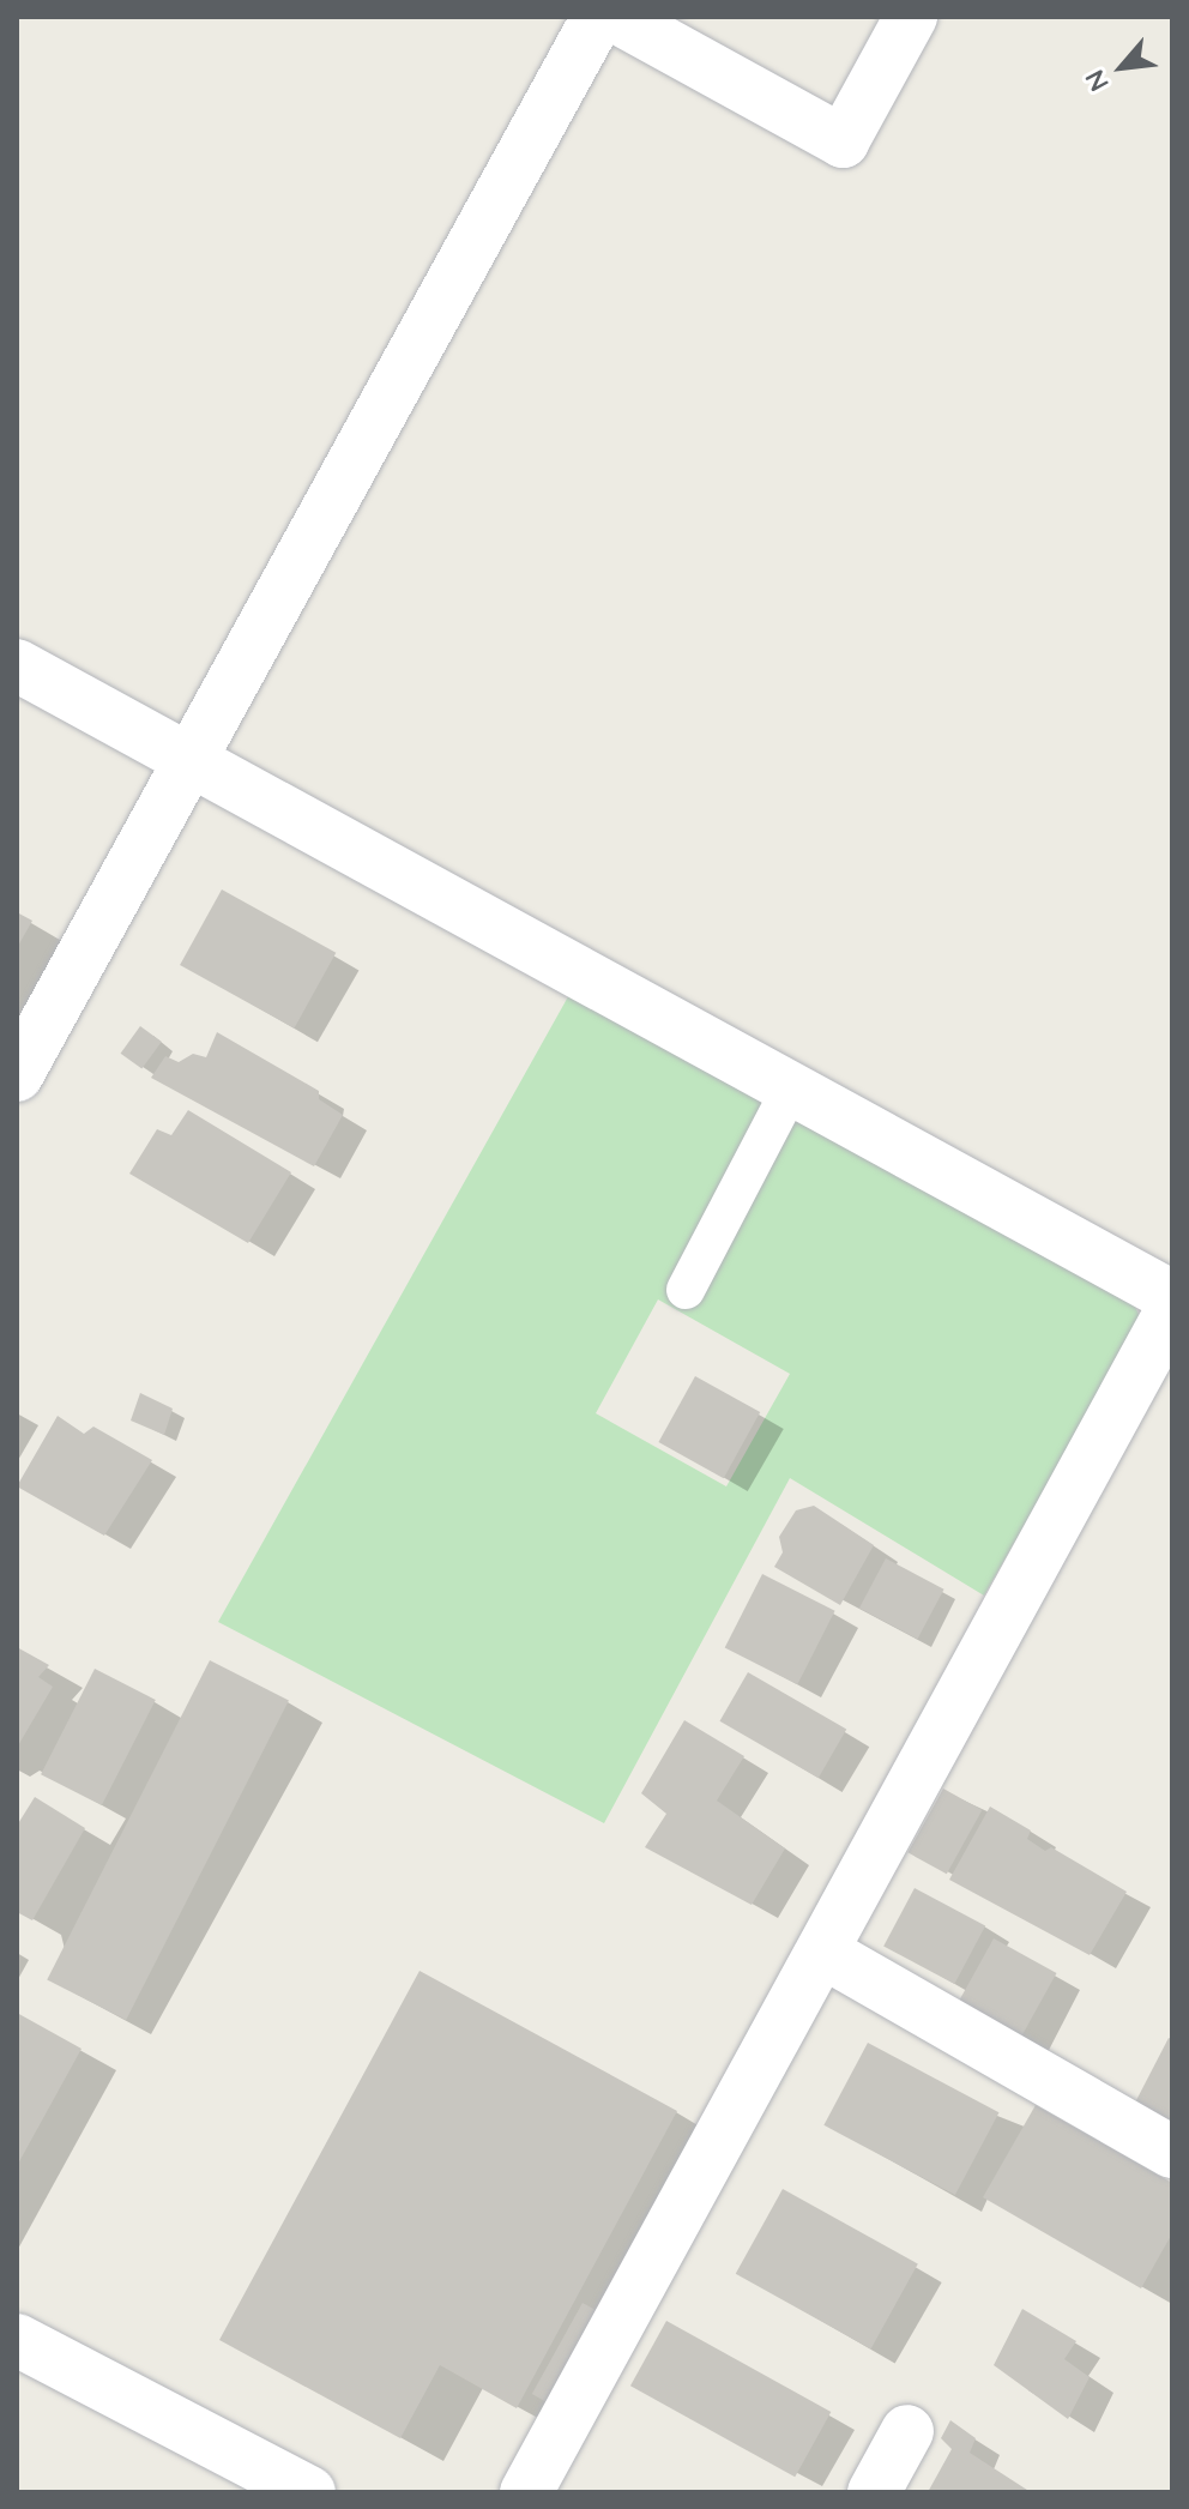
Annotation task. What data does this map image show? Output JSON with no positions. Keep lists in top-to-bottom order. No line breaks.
{"north":"bottom left"}
